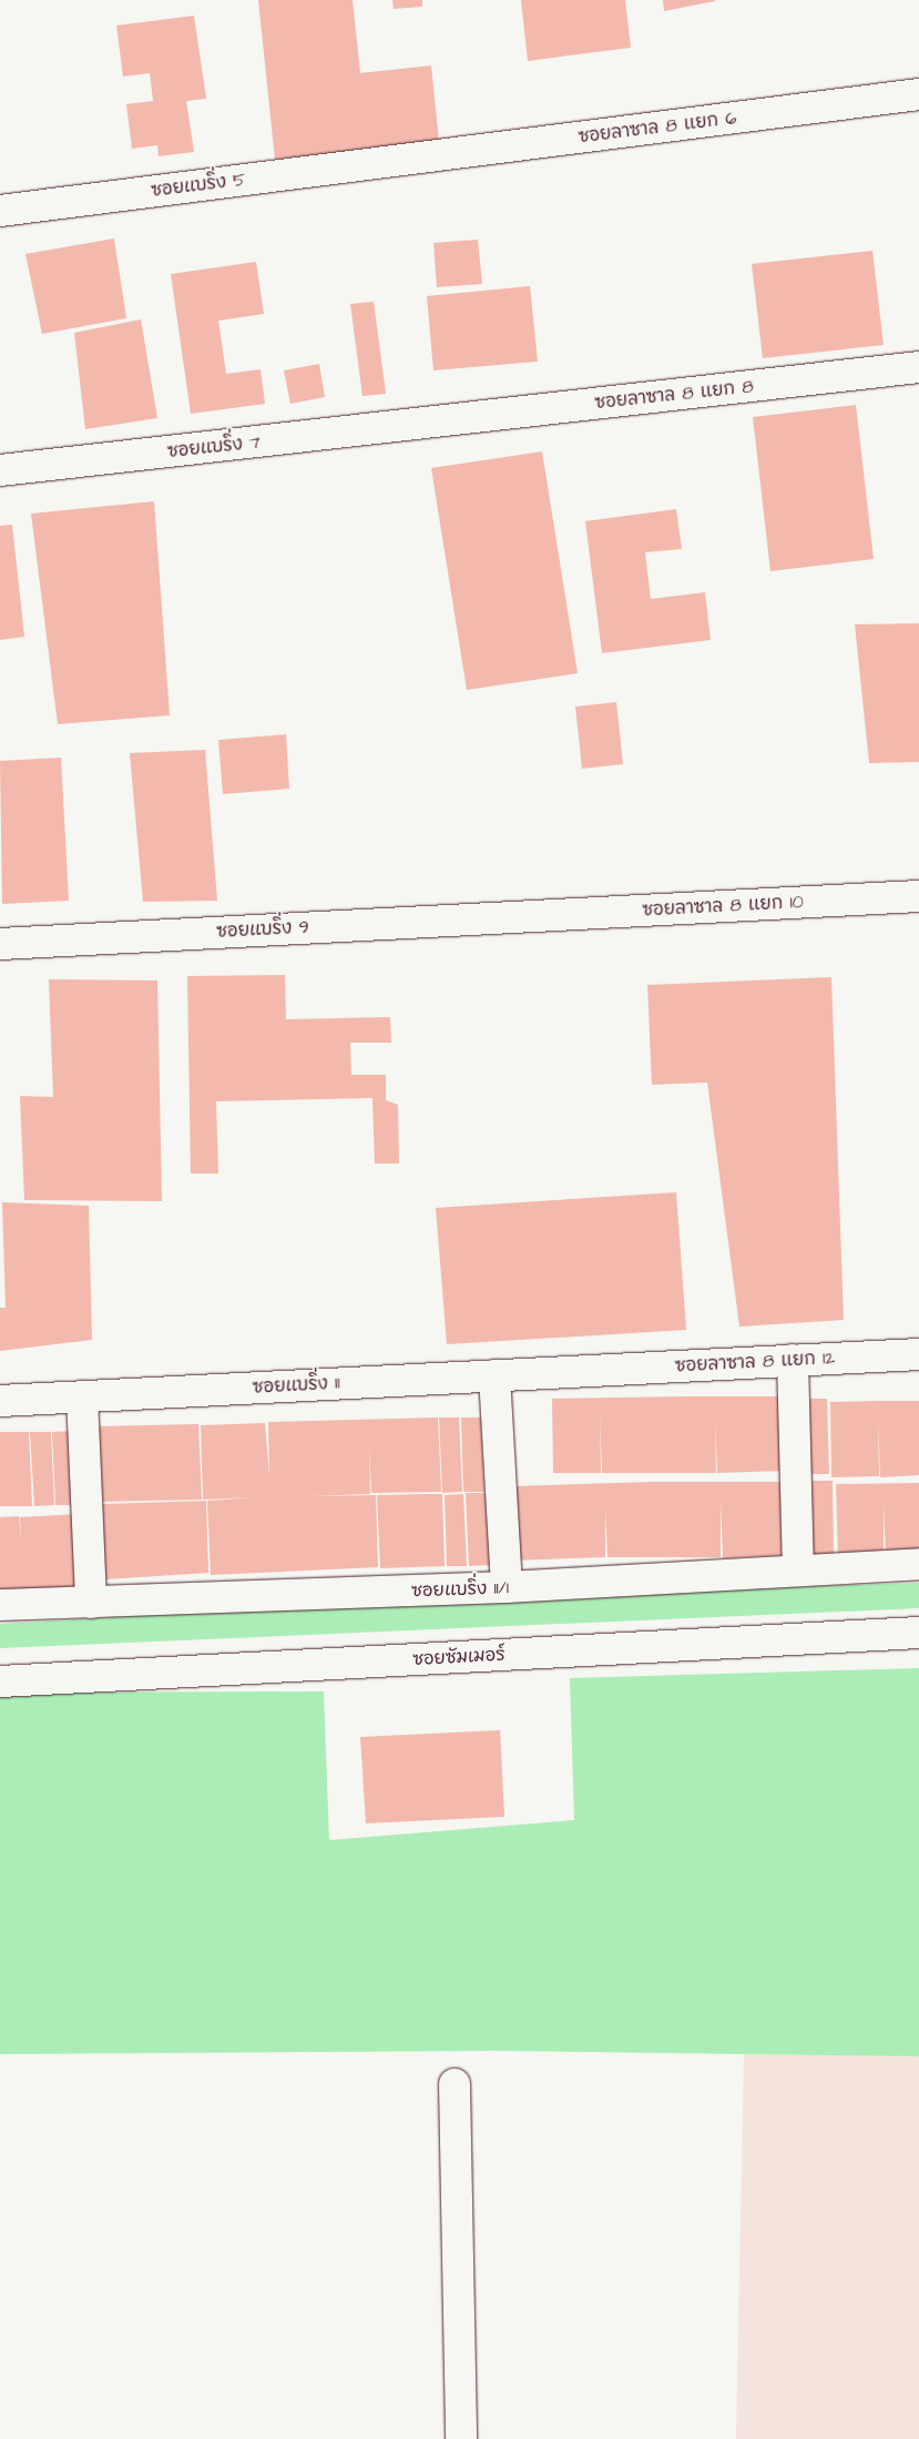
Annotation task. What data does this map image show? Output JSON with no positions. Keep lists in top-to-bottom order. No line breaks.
{"streets":{"street":["ซอยลาซาล 8 แยก 6","ซอยแบริ่ง 5","ซอยลาซาล 8 แยก 8","ซอยแบริ่ง 7","ซอยลาซาล 8 แยก 10","ซอยแบริ่ง 9","ซอยลาซาล 8 แยก 12","ซอยแบริ่ง 11","ซอยแบริ่ง 11/1","ซอยซัมเมอร์"]},"crossings":[["ซอยลาซาล 8 แยก 6","ซอยแบริ่ง 5"],["ซอยลาซาล 8 แยก 8","ซอยแบริ่ง 7"],["ซอยลาซาล 8 แยก 10","ซอยแบริ่ง 9"],["ซอยลาซาล 8 แยก 12","ซอยแบริ่ง 11"]]}
